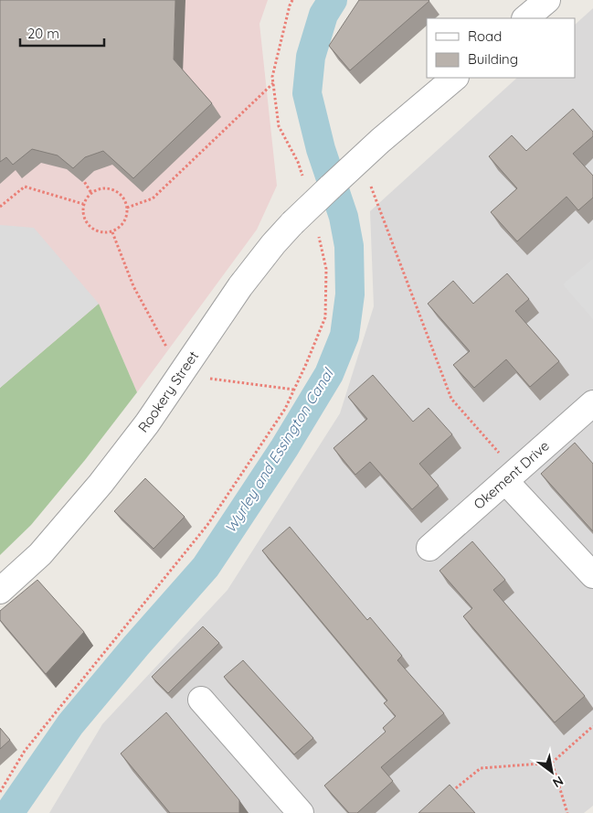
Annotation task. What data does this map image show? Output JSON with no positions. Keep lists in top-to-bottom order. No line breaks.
{"streets":{"street":["Rookery Street","Okement Drive"]},"water":["Wyrley and Essington Canal"],"legend":["Road","Building"],"scale_bar":"20 m","north":"bottom right"}
